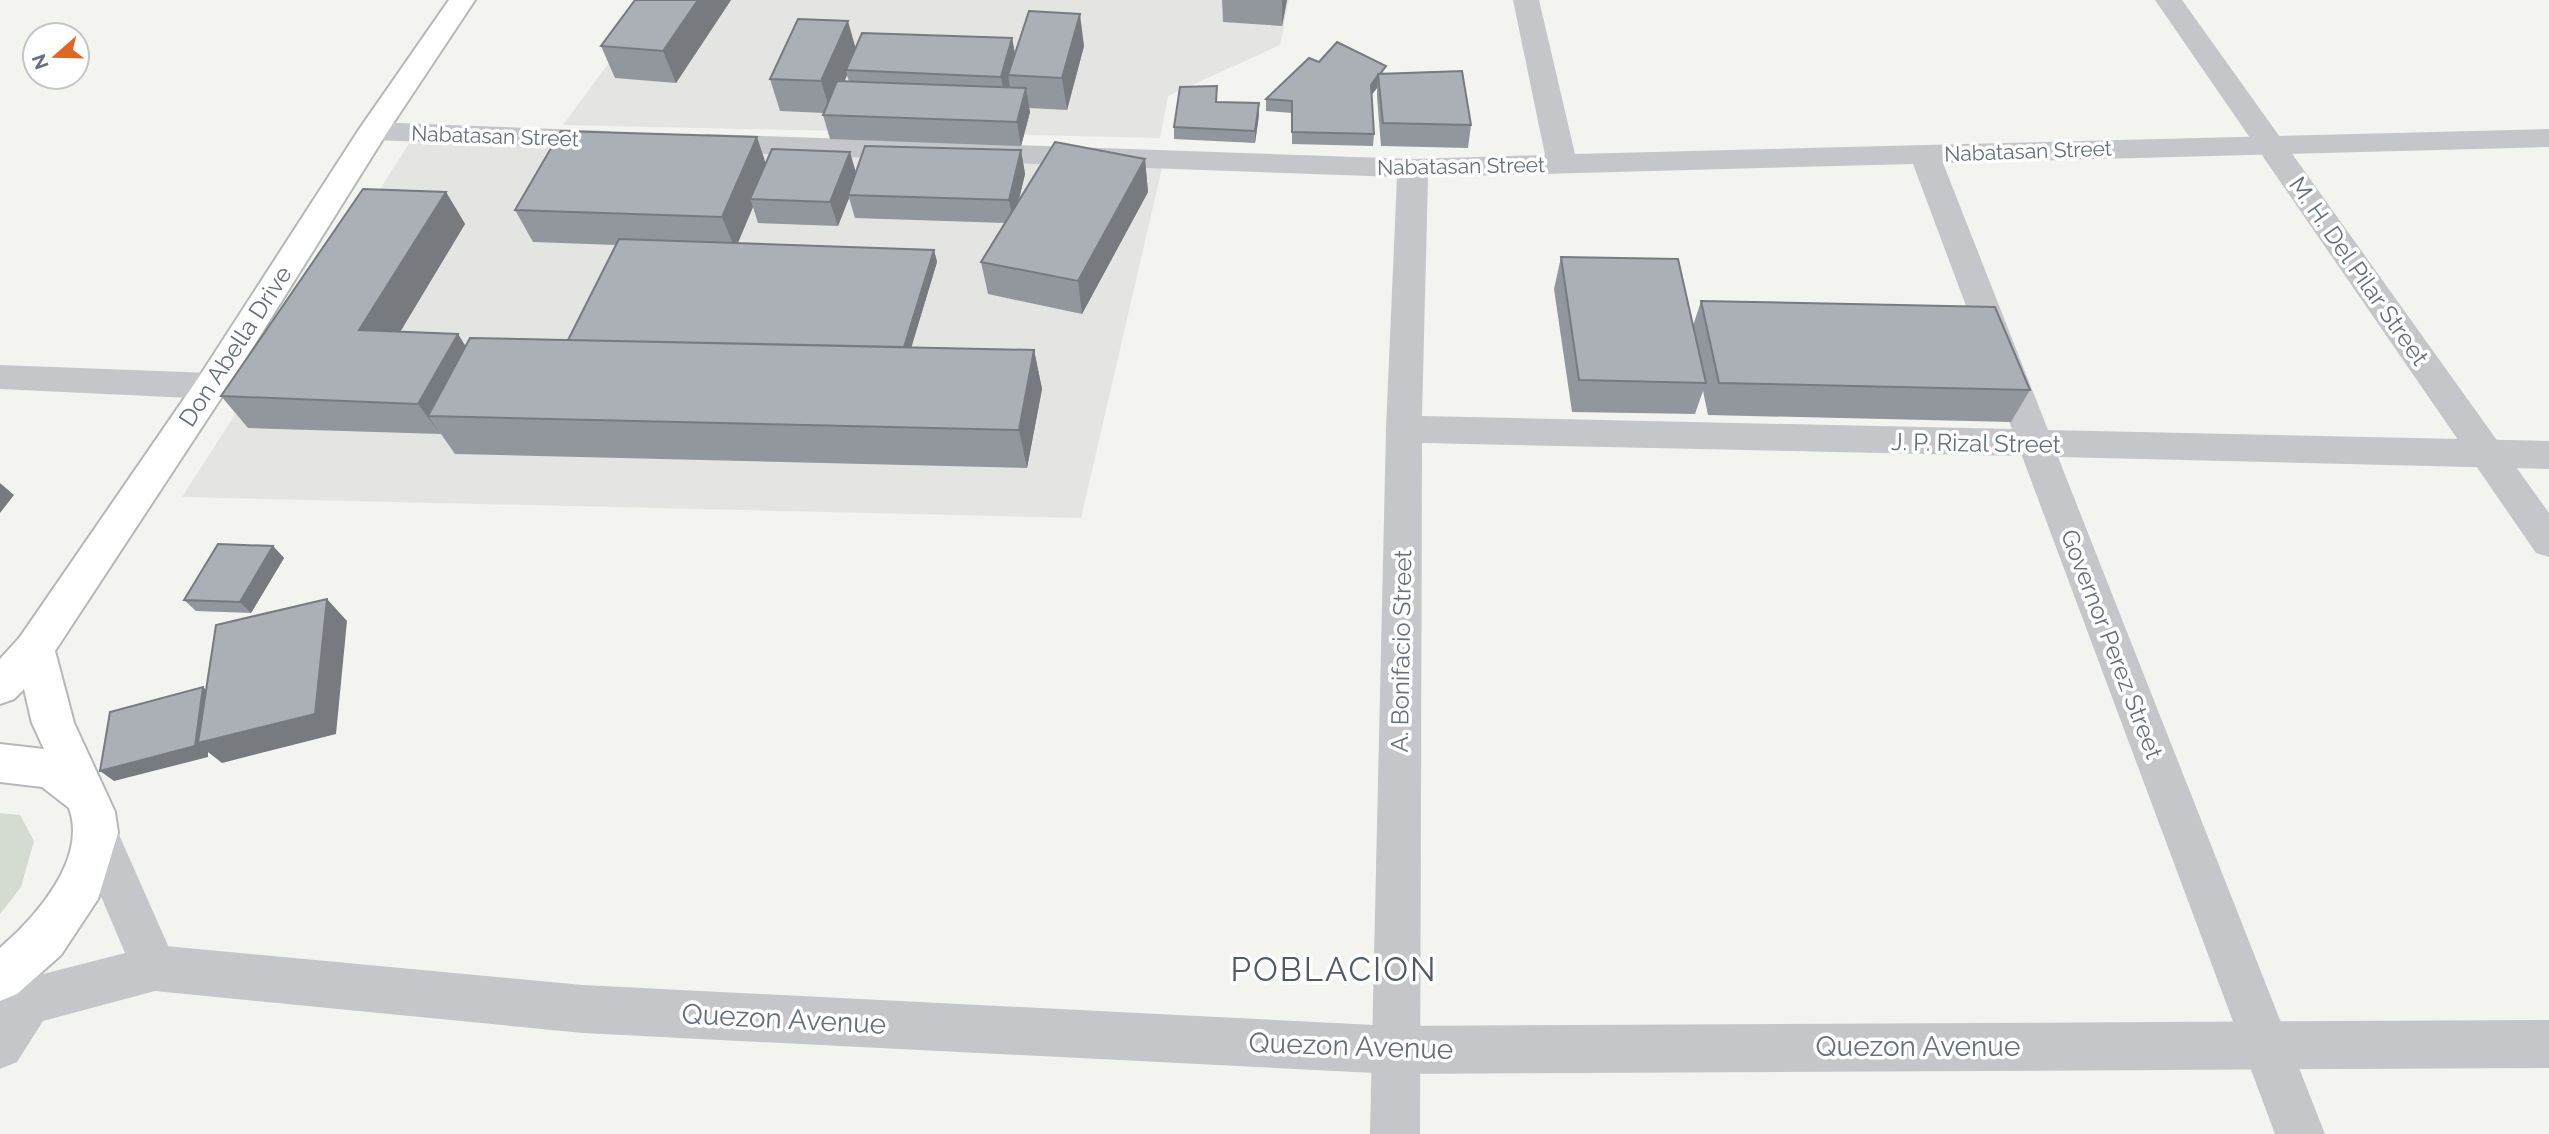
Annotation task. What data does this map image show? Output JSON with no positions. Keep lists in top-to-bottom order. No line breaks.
{"streets":{"main road":["Don Abella Drive"],"street":["Nabatasan Street","M. H. Del Pilar Street","J. P. Rizal Street","Governor Perez Street","A. Bonifacio Street","Quezon Avenue"]},"crossings":[["Nabatasan Street","M. H. Del Pilar Street"],["Nabatasan Street","Don Abella Drive"],["Nabatasan Street","Governor Perez Street"],["Nabatasan Street","A. Bonifacio Street"],["M. H. Del Pilar Street","J. P. Rizal Street"],["J. P. Rizal Street","Governor Perez Street"],["J. P. Rizal Street","A. Bonifacio Street"],["Governor Perez Street","Quezon Avenue"],["A. Bonifacio Street","Quezon Avenue"]],"districts":["POBLACION"],"north":"left"}
